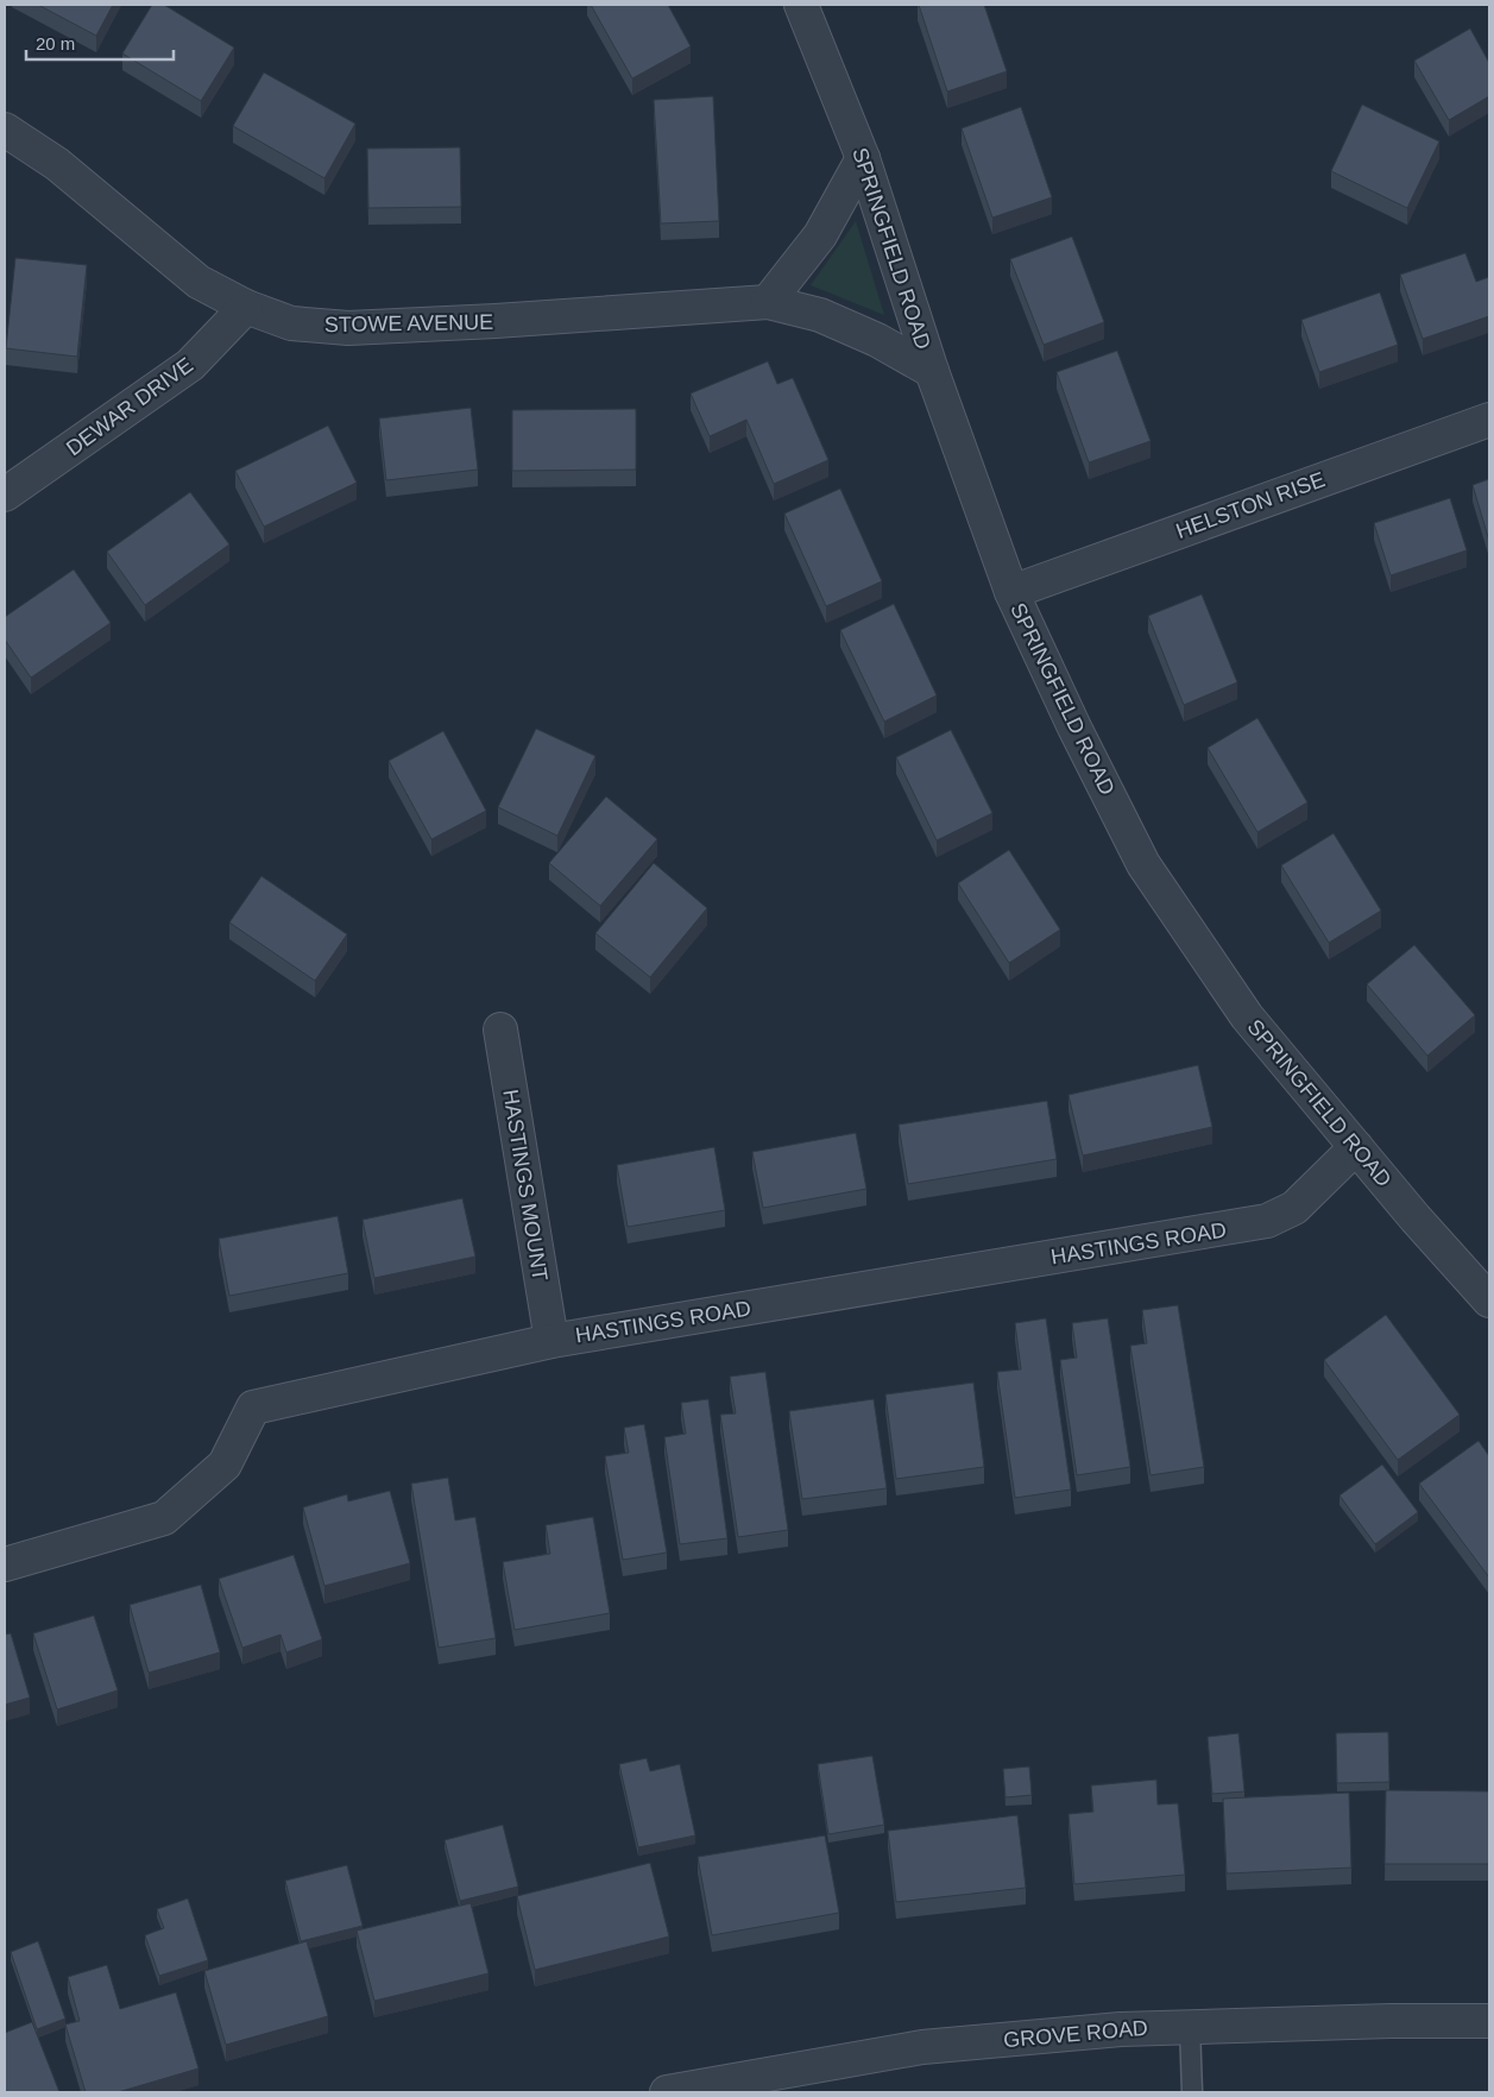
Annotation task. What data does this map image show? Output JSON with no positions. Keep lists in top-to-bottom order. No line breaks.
{"streets":{"street":["SPRINGFIELD ROAD","STOWE AVENUE","DEWAR DRIVE","HELSTON RISE","HASTINGS MOUNT","HASTINGS ROAD","GROVE ROAD"]},"crossings":[["SPRINGFIELD ROAD","STOWE AVENUE"],["SPRINGFIELD ROAD","HELSTON RISE"],["SPRINGFIELD ROAD","HASTINGS ROAD"],["STOWE AVENUE","DEWAR DRIVE"],["HASTINGS MOUNT","HASTINGS ROAD"]],"scale_bar":"20 m"}
